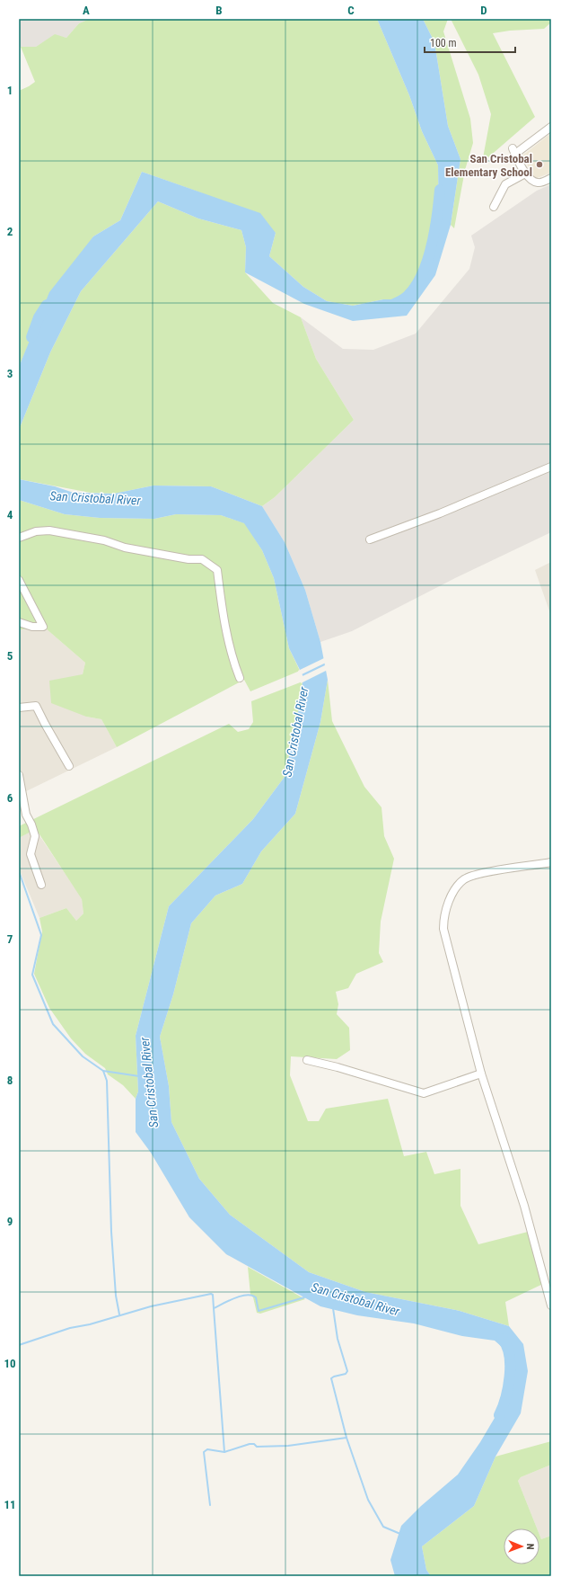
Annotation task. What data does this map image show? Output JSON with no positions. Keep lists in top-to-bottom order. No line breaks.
{"water":["San Cristobal River"],"places":["San Cristobal Elementary School"],"scale_bar":"100 m","north":"right","grid":{"columns":["A","B","C","D"],"rows":["1","2","3","4","5","6","7","8","9","10","11"]}}
